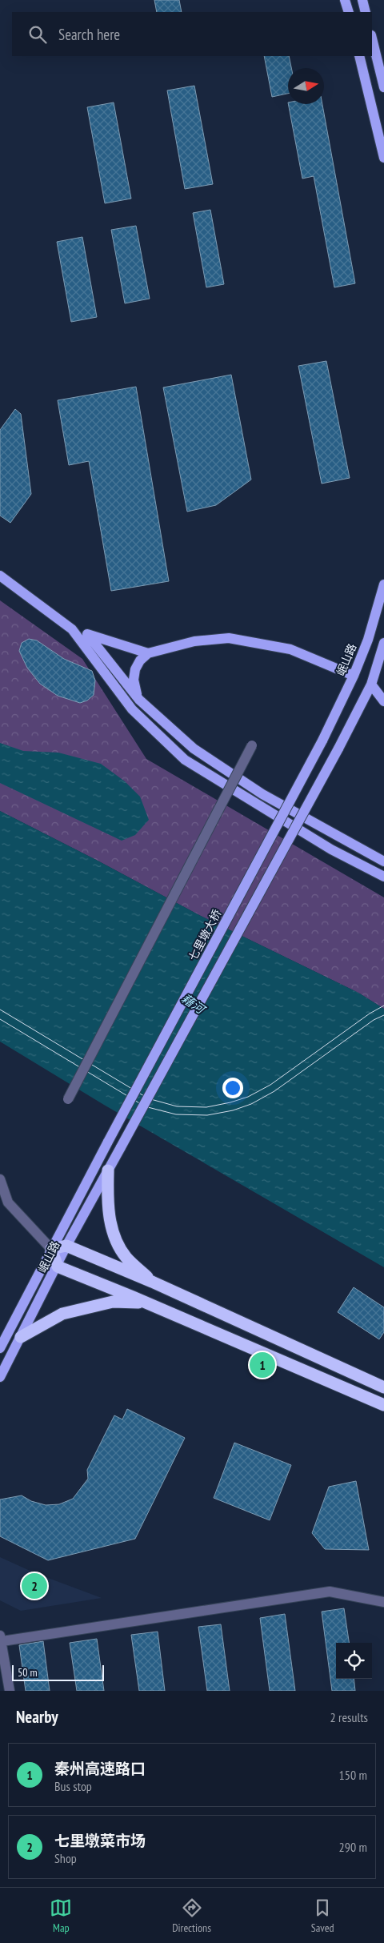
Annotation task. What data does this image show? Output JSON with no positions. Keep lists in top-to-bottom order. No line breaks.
{"streets":{"main road":["岷山路","七里墩大桥"]},"crossings":[["岷山路","七里墩大桥"]],"water":["藉河"],"scale_bar":"50 m","north":"right","page":{"search":"Search here","pins":["1","2"],"scale":"50 m","heading":["Nearby","2 results"],"list":[{"mark":"1","name":"秦州高速路口","note":"Bus stop","value":"150 m"},{"mark":"2","name":"七里墩菜市场","note":"Shop","value":"290 m"}],"nav":["Map","Directions","Saved"]}}
